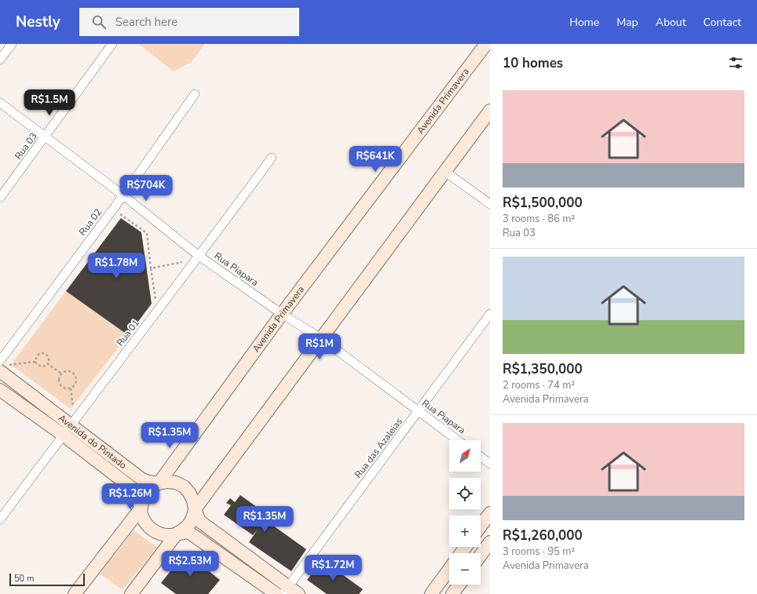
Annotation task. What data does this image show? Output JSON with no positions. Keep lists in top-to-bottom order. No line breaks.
{"streets":{"street":["Avenida Primavera","Rua 03","Rua 02","Rua Piapara","Rua 01","Avenida do Pintado","Rua das Azaleias"]},"crossings":[["Avenida Primavera","Rua Piapara"],["Avenida Primavera","Avenida do Pintado"],["Rua 03","Rua Piapara"],["Rua 02","Rua Piapara"],["Rua 02","Avenida do Pintado"],["Rua Piapara","Rua 01"],["Rua Piapara","Rua das Azaleias"],["Rua 01","Avenida do Pintado"],["Avenida do Pintado","Rua das Azaleias"]],"scale_bar":"50 m","north":"top right","page":{"header":"Nestly","search":"Search here","nav":["Home","Map","About","Contact"],"heading":"10 homes","list":[{"name":"R$1,500,000","note":"3 rooms · 86 m² · Rua 03"},{"name":"R$1,350,000","note":"2 rooms · 74 m² · Avenida Primavera"},{"name":"R$1,260,000","note":"3 rooms · 95 m² · Avenida Primavera"}],"price":["R$1.5M","R$641K","R$704K","R$1.78M","R$1M","R$1.35M","R$1.26M","R$1.35M","R$2.53M","R$1.72M"],"map_buttons":["+","−"],"scale":"50 m"}}
